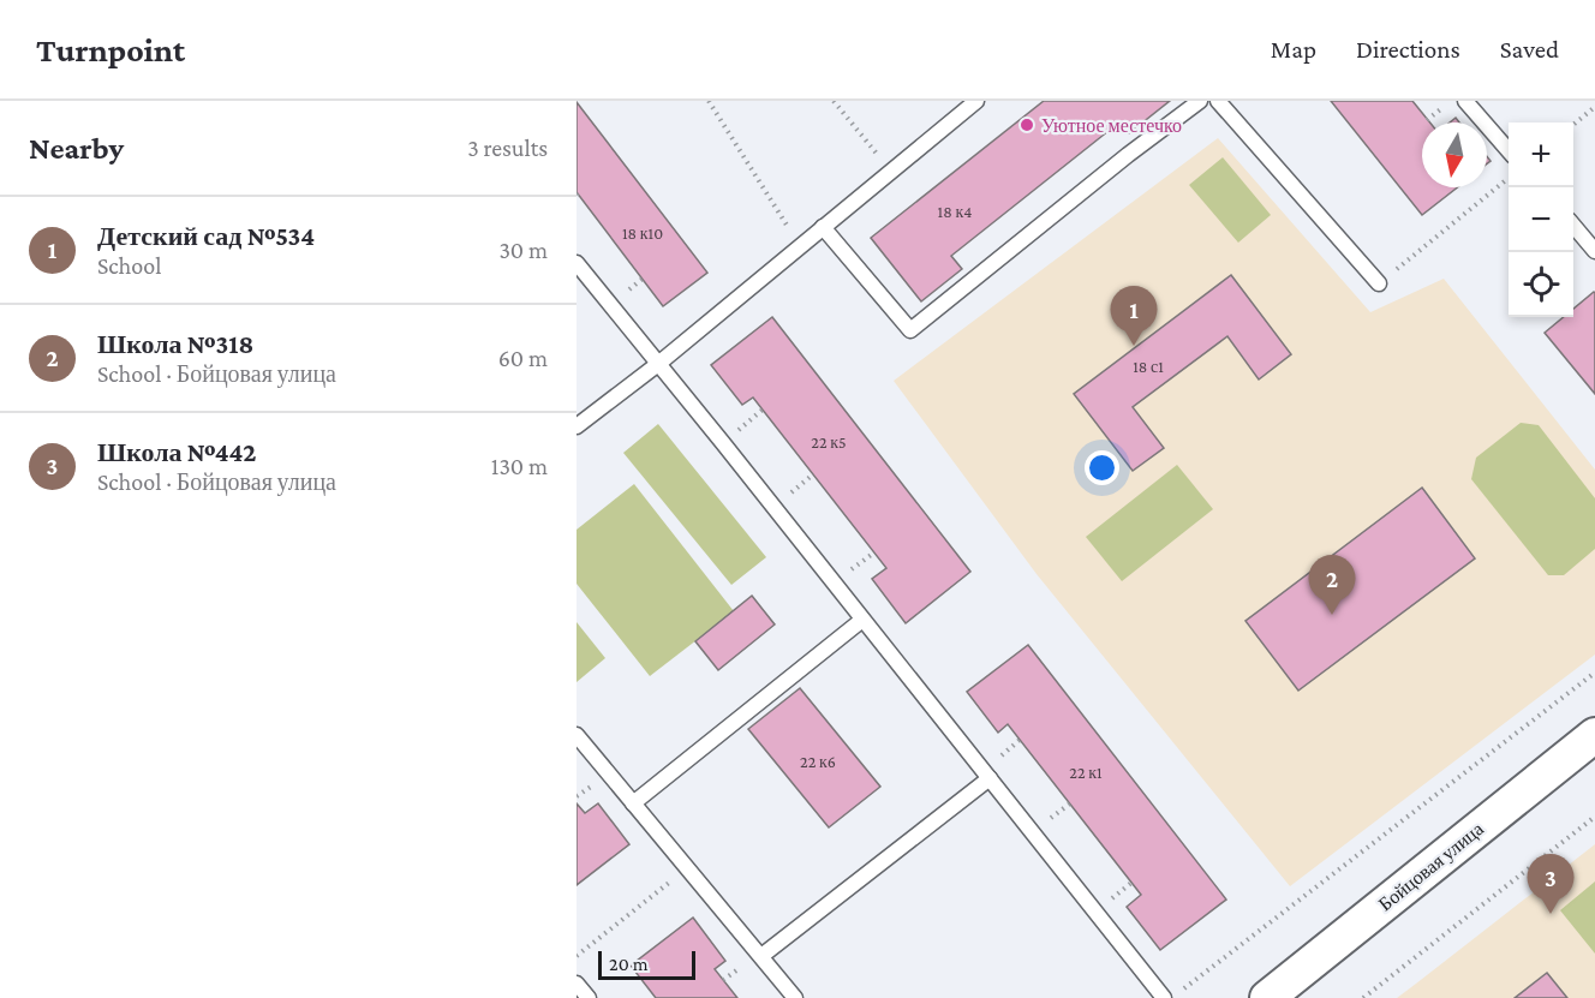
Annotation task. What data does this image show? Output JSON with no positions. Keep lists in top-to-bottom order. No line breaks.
{"streets":{"street":["Бойцовая улица"]},"places":["Уютное местечко"],"house_numbers":["18 к4","18 к10","18 с1","22 к5","22 к6","22 к1"],"scale_bar":"20 m","north":"bottom","page":{"header":"Turnpoint","nav":["Map","Directions","Saved"],"heading":["Nearby","3 results"],"map_buttons":["+","−"],"list":[{"mark":"1","name":"Детский сад №534","note":"School","value":"30 m"},{"mark":"2","name":"Школа №318","note":"School · Бойцовая улица","value":"60 m"},{"mark":"3","name":"Школа №442","note":"School · Бойцовая улица","value":"130 m"}],"pins":["1","2","3"],"scale":"20 m"}}
